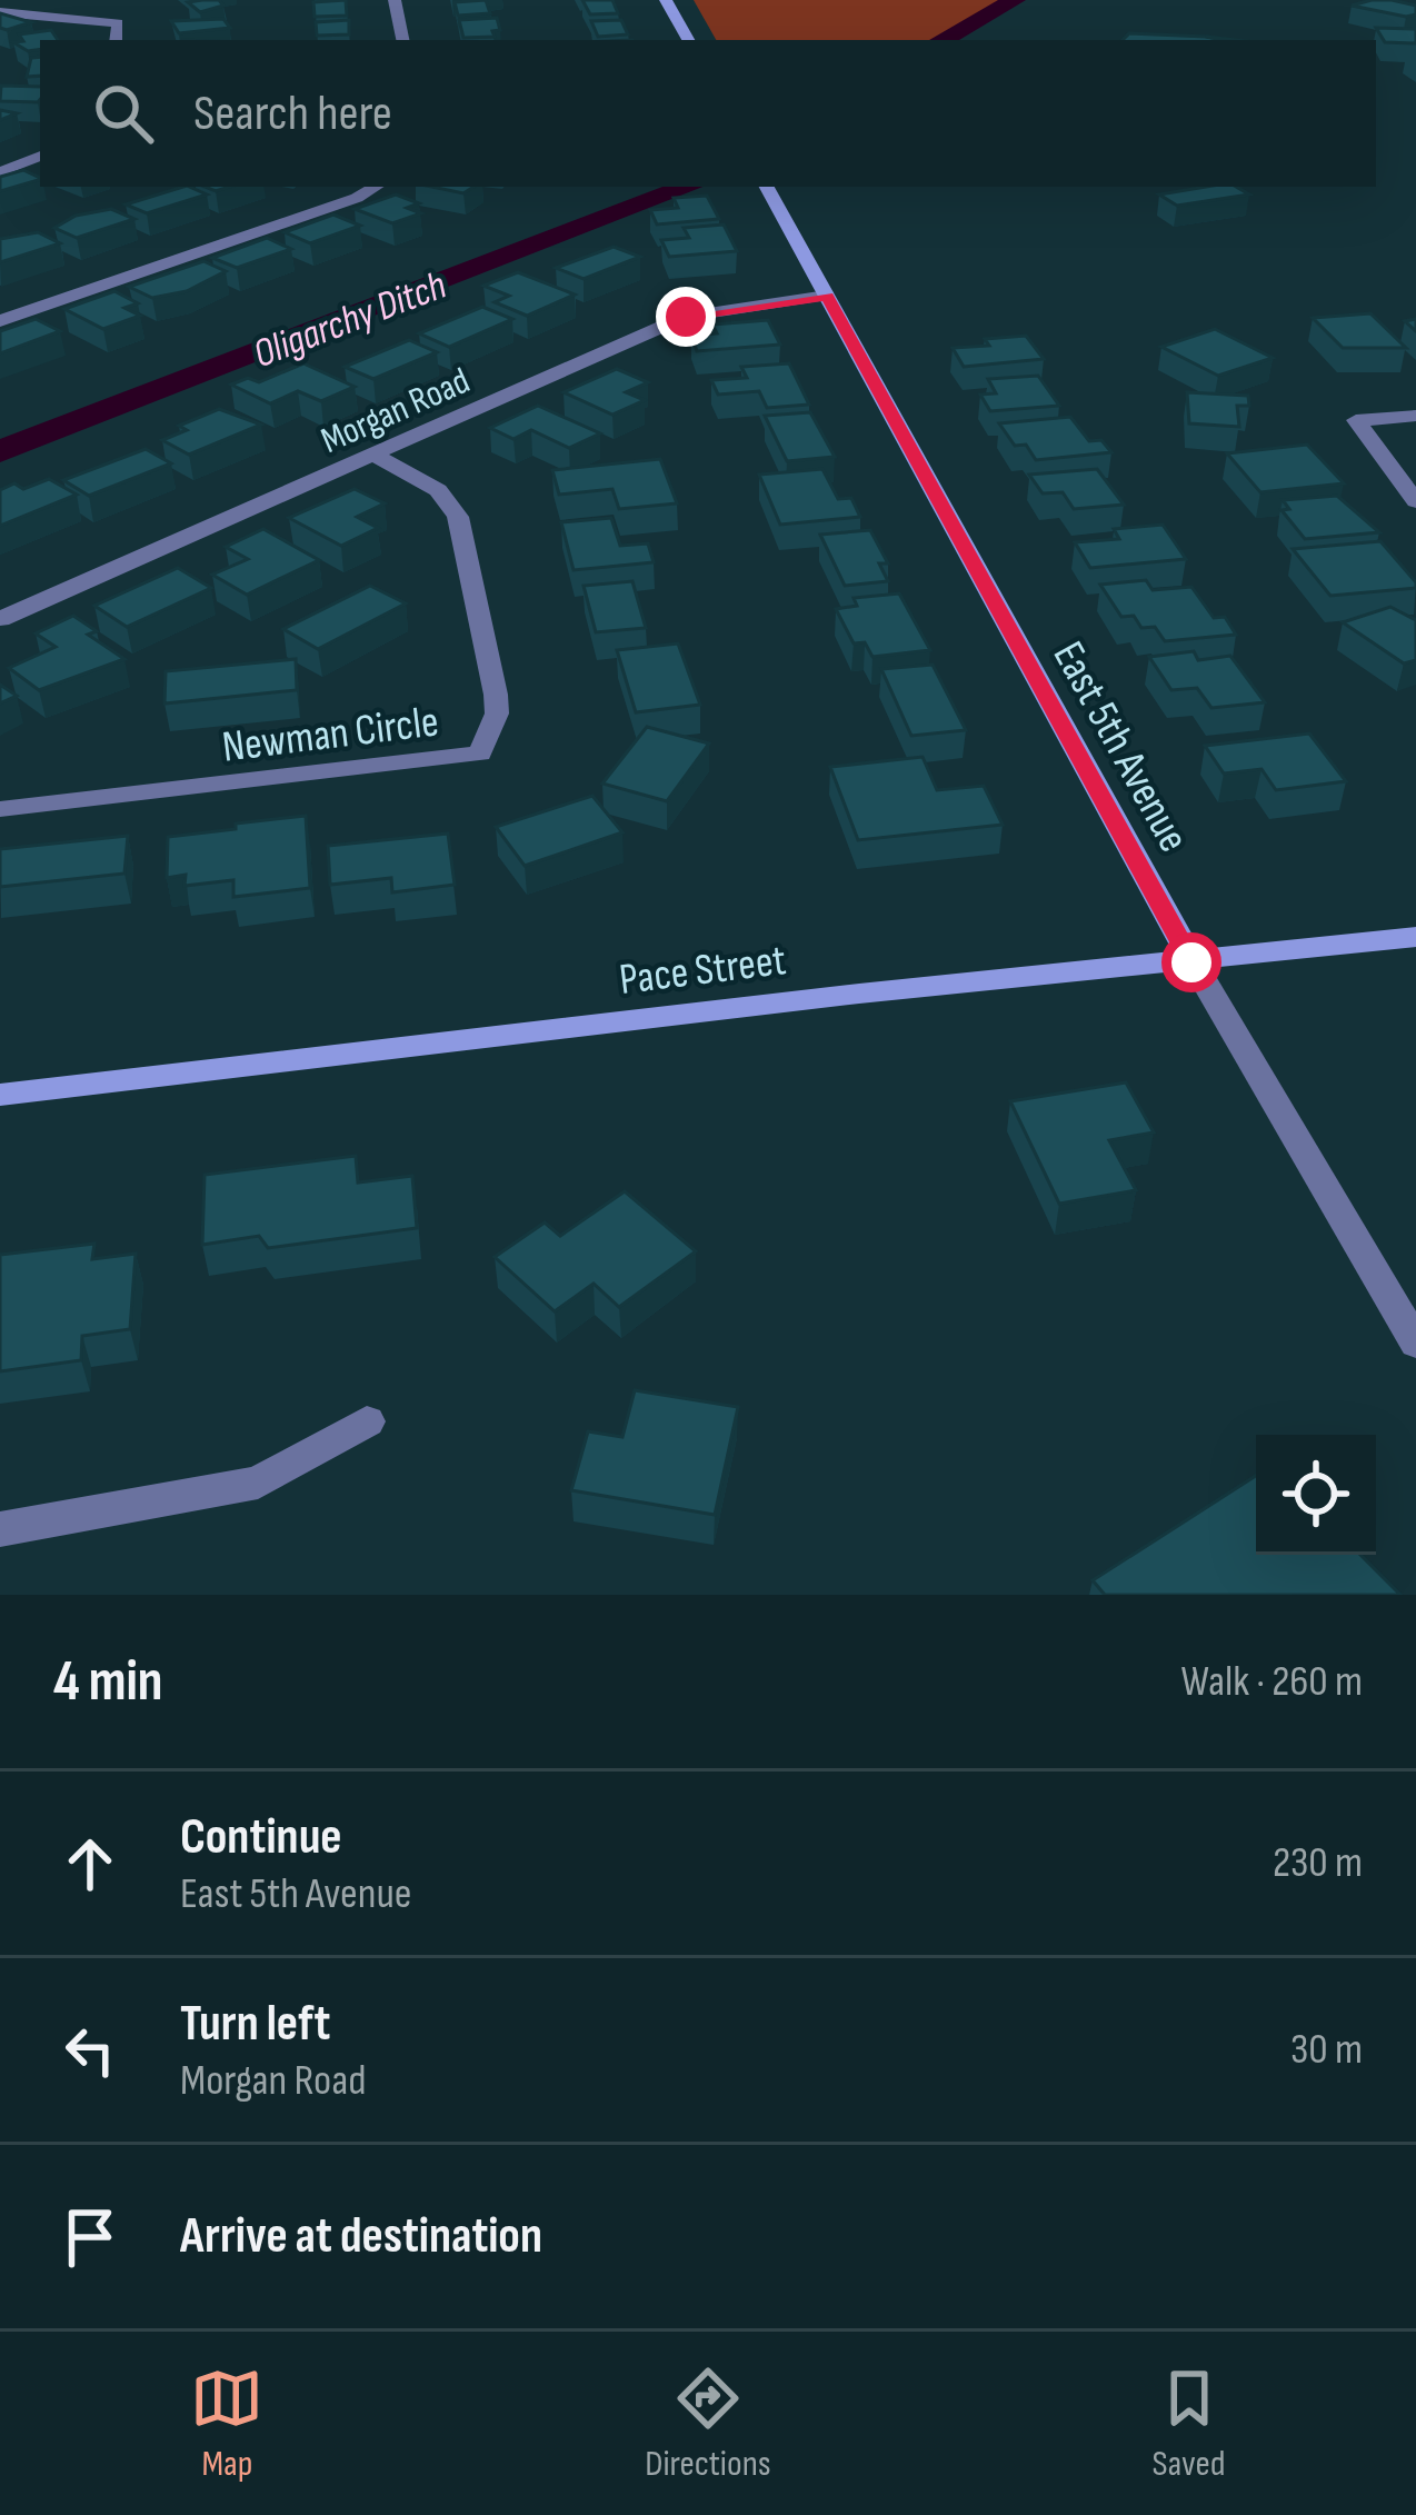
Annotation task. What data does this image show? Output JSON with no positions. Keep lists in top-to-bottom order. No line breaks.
{"streets":{"street":["Morgan Road","Newman Circle","East 5th Avenue","Pace Street"]},"crossings":[["Morgan Road","Newman Circle"],["Morgan Road","East 5th Avenue"],["East 5th Avenue","Pace Street"]],"water":["Oligarchy Ditch"],"page":{"search":"Search here","heading":["4 min","Walk · 260 m"],"list":[["Continue","East 5th Avenue","230 m"],["Turn left","Morgan Road","30 m"],"Arrive at destination"],"nav":["Map","Directions","Saved"]}}
